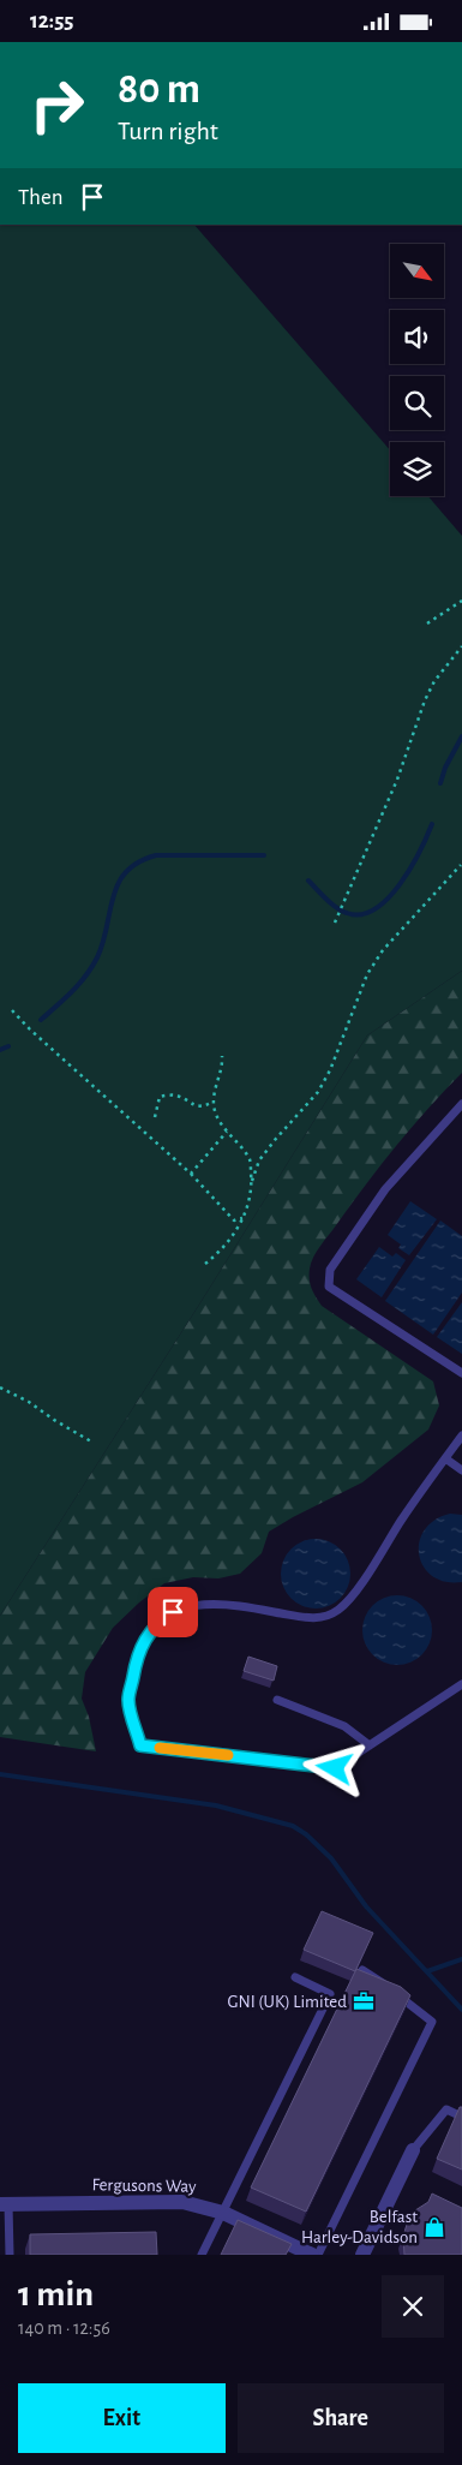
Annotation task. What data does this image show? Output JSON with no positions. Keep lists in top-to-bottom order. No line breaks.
{"streets":{"street":["Fergusons Way"]},"places":{"office":["GNI (UK) Limited"],"shop":["Belfast Harley-Davidson"]},"north":"bottom right","page":{"status":"12:55","turn":["80 m","Turn right"],"then":"Then","heading":["1 min","140 m · 12:56"],"buttons":["Exit","Share"]}}
